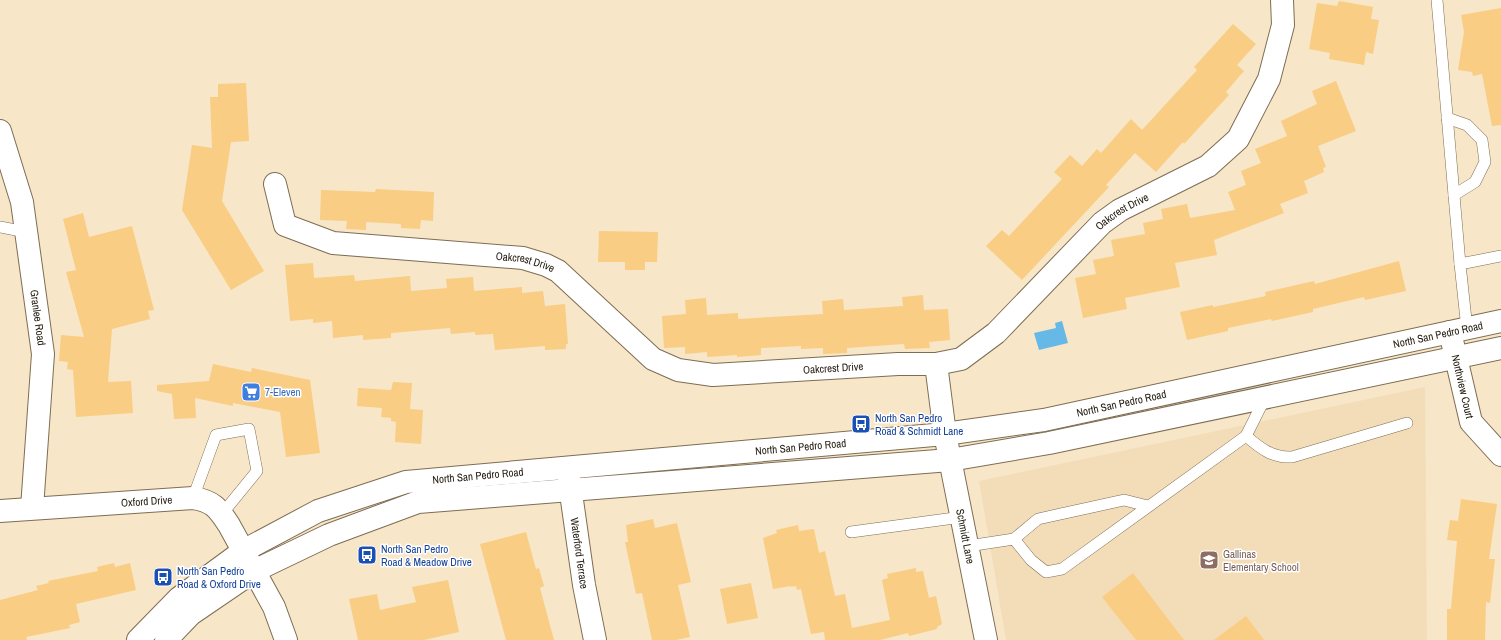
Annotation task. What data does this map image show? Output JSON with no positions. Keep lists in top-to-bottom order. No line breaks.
{"streets":{"street":["Oakcrest Drive","Granlee Road","North San Pedro Road","Northview Court","Oxford Drive","Schmidt Lane","Waterford Terrace"]},"crossings":[["Oakcrest Drive","Schmidt Lane"],["Granlee Road","Oxford Drive"],["North San Pedro Road","Northview Court"],["North San Pedro Road","Oxford Drive"],["North San Pedro Road","Schmidt Lane"],["North San Pedro Road","Waterford Terrace"]],"places":{"supermarket":["7-Eleven"],"bus stop":["North San Pedro Road & Schmidt Lane","North San Pedro Road & Meadow Drive","North San Pedro Road & Oxford Drive"],"school or university":["Gallinas Elementary School"]}}
